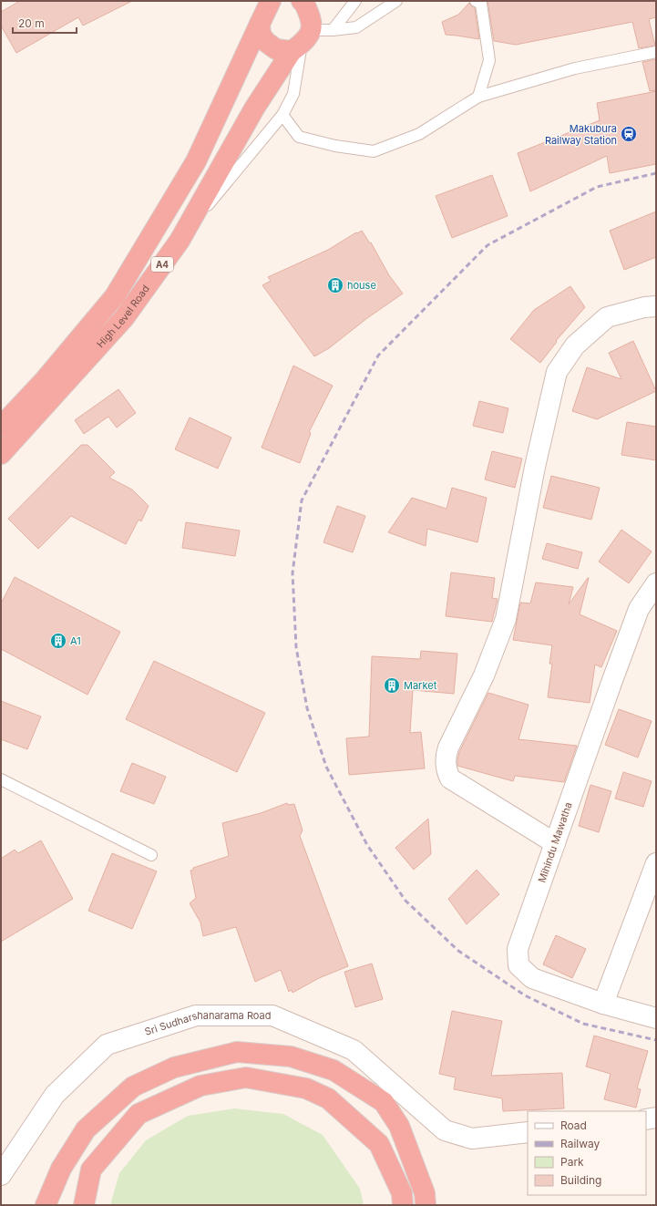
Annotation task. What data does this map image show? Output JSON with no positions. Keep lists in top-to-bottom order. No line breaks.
{"streets":{"highway":["A4","High Level Road"],"street":["Mihindu Mawatha","Sri Sudharshanarama Road"]},"places":{"station":["Makubura Railway Station"],"building":["house","A1","Market"]},"legend":["Road","Railway","Park","Building"],"scale_bar":"20 m"}
